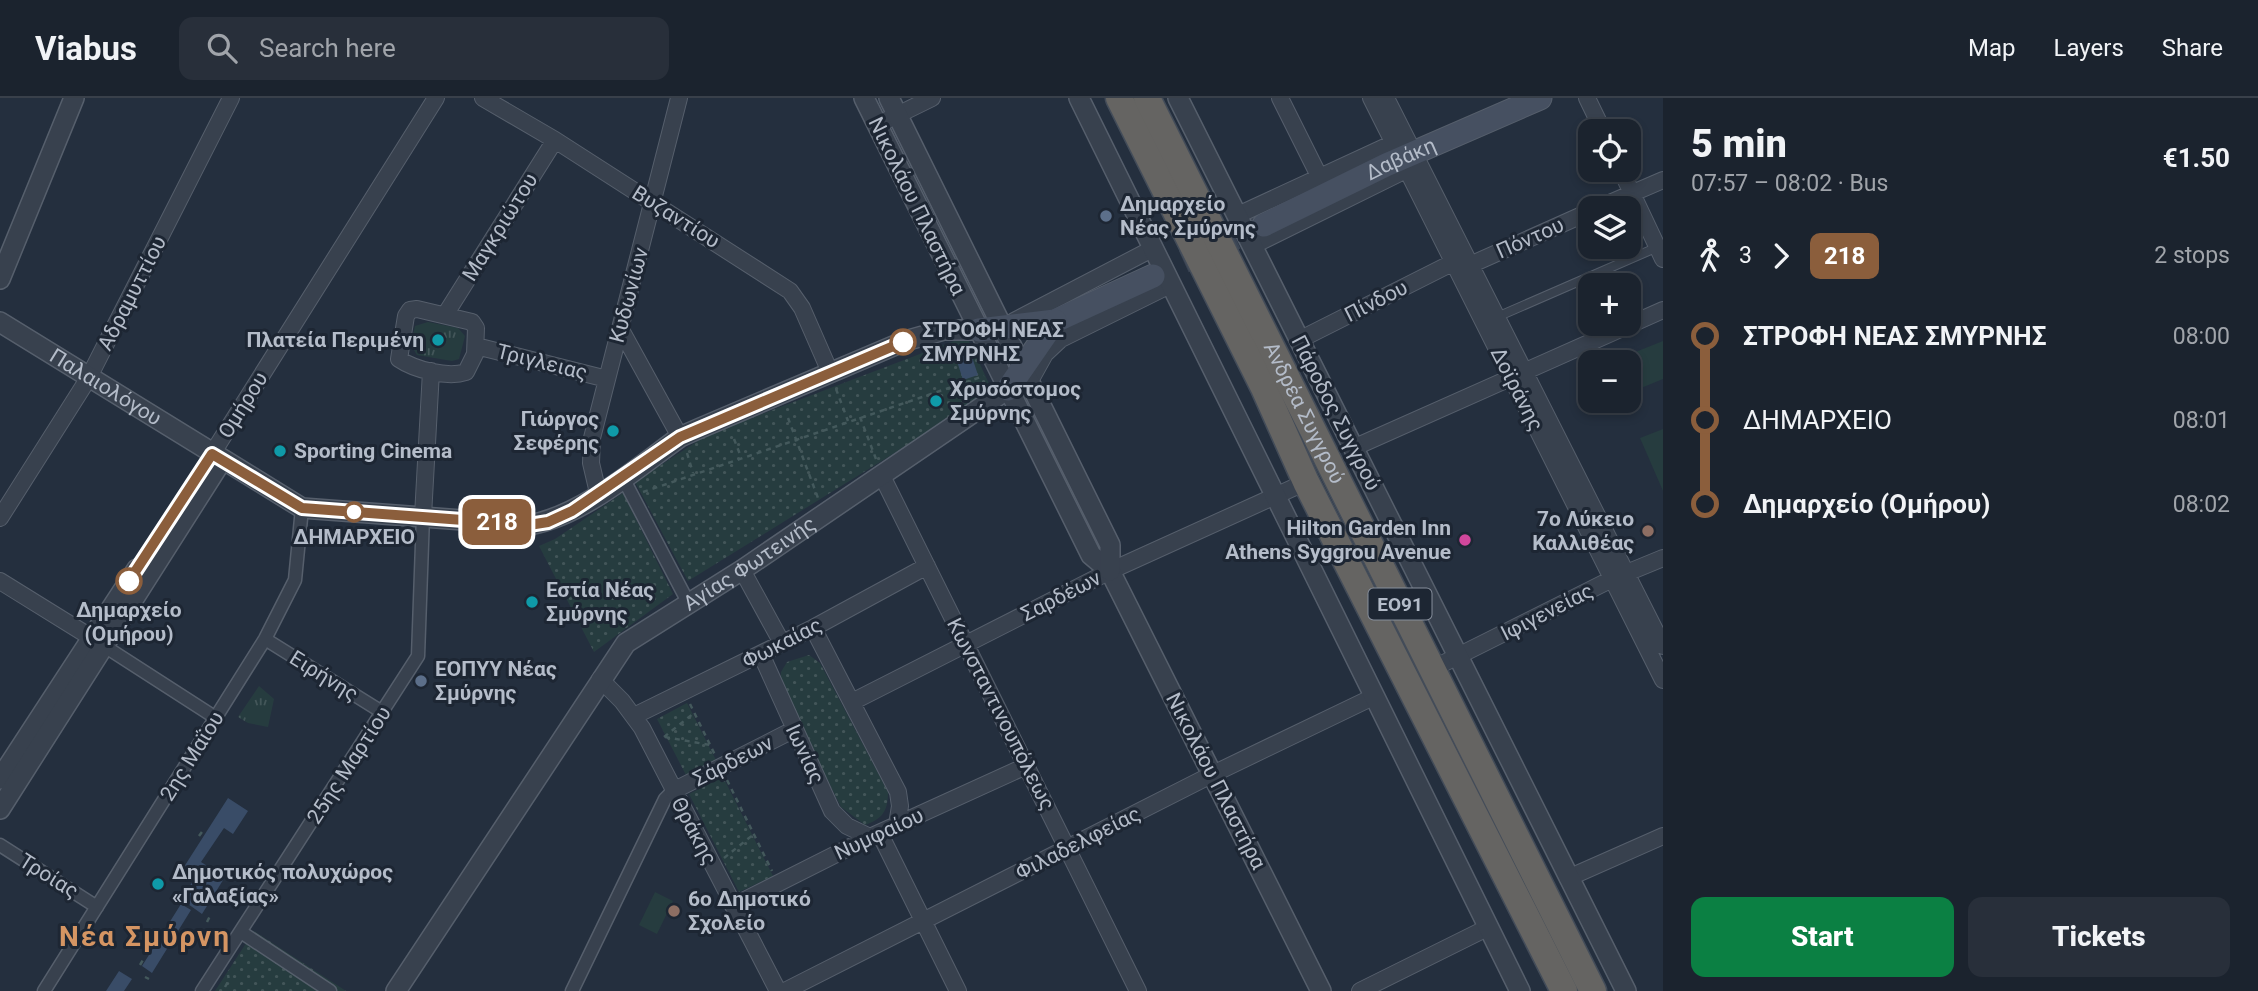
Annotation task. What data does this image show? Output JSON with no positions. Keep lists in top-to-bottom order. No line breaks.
{"streets":{"highway":["Ανδρέα Συγγρού","ΕΟ91"],"main road":["Δαβάκη","Αγίας Φωτεινής"],"street":["Νικολάου Πλαστήρα","Βυζαντίου","Μαγκριώτου","Πόντου","Αδραμυττίου","Κυδωνίων","Πίνδου","Τριγλειας","Παλαιολόγου","Δοϊράνης","Ομήρου","Πάροδος Συγγρού","Σαρδέων","Ιφιγενείας","Φωκαίας","Ειρήνης","Κωνσταντινουπόλεως","Ιωνίας","2ης Μαΐου","Σάρδεων","25ης Μαρτίου","Θράκης","Νυμφαίου","Φιλαδελφείας","Τροίας"]},"crossings":[["Δαβάκη","Δοϊράνης"],["Δαβάκη","Πάροδος Συγγρού"],["Νικολάου Πλαστήρα","Αγίας Φωτεινής"],["Νικολάου Πλαστήρα","Σαρδέων"],["Νικολάου Πλαστήρα","Φιλαδελφείας"],["Βυζαντίου","Μαγκριώτου"],["Βυζαντίου","Κυδωνίων"],["Μαγκριώτου","Τριγλειας"],["Πόντου","Πίνδου"],["Πόντου","Δοϊράνης"],["Αδραμυττίου","Παλαιολόγου"],["Κυδωνίων","Τριγλειας"],["Πίνδου","Δοϊράνης"],["Πίνδου","Πάροδος Συγγρού"],["Παλαιολόγου","Ομήρου"],["Παλαιολόγου","2ης Μαΐου"],["Δοϊράνης","Ιφιγενείας"],["Ανδρέα Συγγρού","Ιφιγενείας"],["Πάροδος Συγγρού","Ιφιγενείας"],["Αγίας Φωτεινής","Κωνσταντινουπόλεως"],["Αγίας Φωτεινής","Θράκης"],["Σαρδέων","Κωνσταντινουπόλεως"],["Φωκαίας","Κωνσταντινουπόλεως"],["Φωκαίας","Ιωνίας"],["Φωκαίας","Θράκης"],["Ειρήνης","2ης Μαΐου"],["Ειρήνης","25ης Μαρτίου"],["Κωνσταντινουπόλεως","Νυμφαίου"],["Κωνσταντινουπόλεως","Φιλαδελφείας"],["Ιωνίας","Σάρδεων"],["Ιωνίας","Νυμφαίου"],["2ης Μαΐου","Τροίας"],["Σάρδεων","Θράκης"],["Θράκης","Νυμφαίου"]],"districts":["Νέα Σμύρνη"],"places":["Δημαρχείο Νέας Σμύρνης","Πλατεία Περιμένη","ΣΤΡΟΦΗ ΝΕΑΣ ΣΜΥΡΝΗΣ","Χρυσόστομος Σμύρνης","Γιώργος Σεφέρης","Sporting Cinema","ΔΗΜΑΡΧΕΙΟ","7ο Λύκειο Καλλιθέας","Hilton Garden Inn Athens Syggrou Avenue","Δημαρχείο (Ομήρου)","Εστία Νέας Σμύρνης","ΕΟΠΥΥ Νέας Σμύρνης","Δημοτικός πολυχώρος «Γαλαξίας»","6ο Δημοτικό Σχολείο"],"lines":["bus line 218"],"page":{"header":"Viabus","search":"Search here","nav":["Map","Layers","Share"],"on_map":"218","heading":["5 min","07:57 – 08:02 · Bus","€1.50"],"map_buttons":["+","−"],"legs":["3","218","2 stops"],"list":[{"name":"ΣΤΡΟΦΗ ΝΕΑΣ ΣΜΥΡΝΗΣ","value":"08:00"},{"name":"ΔΗΜΑΡΧΕΙΟ","value":"08:01"},{"name":"Δημαρχείο (Ομήρου)","value":"08:02"}],"buttons":["Start","Tickets"]}}
